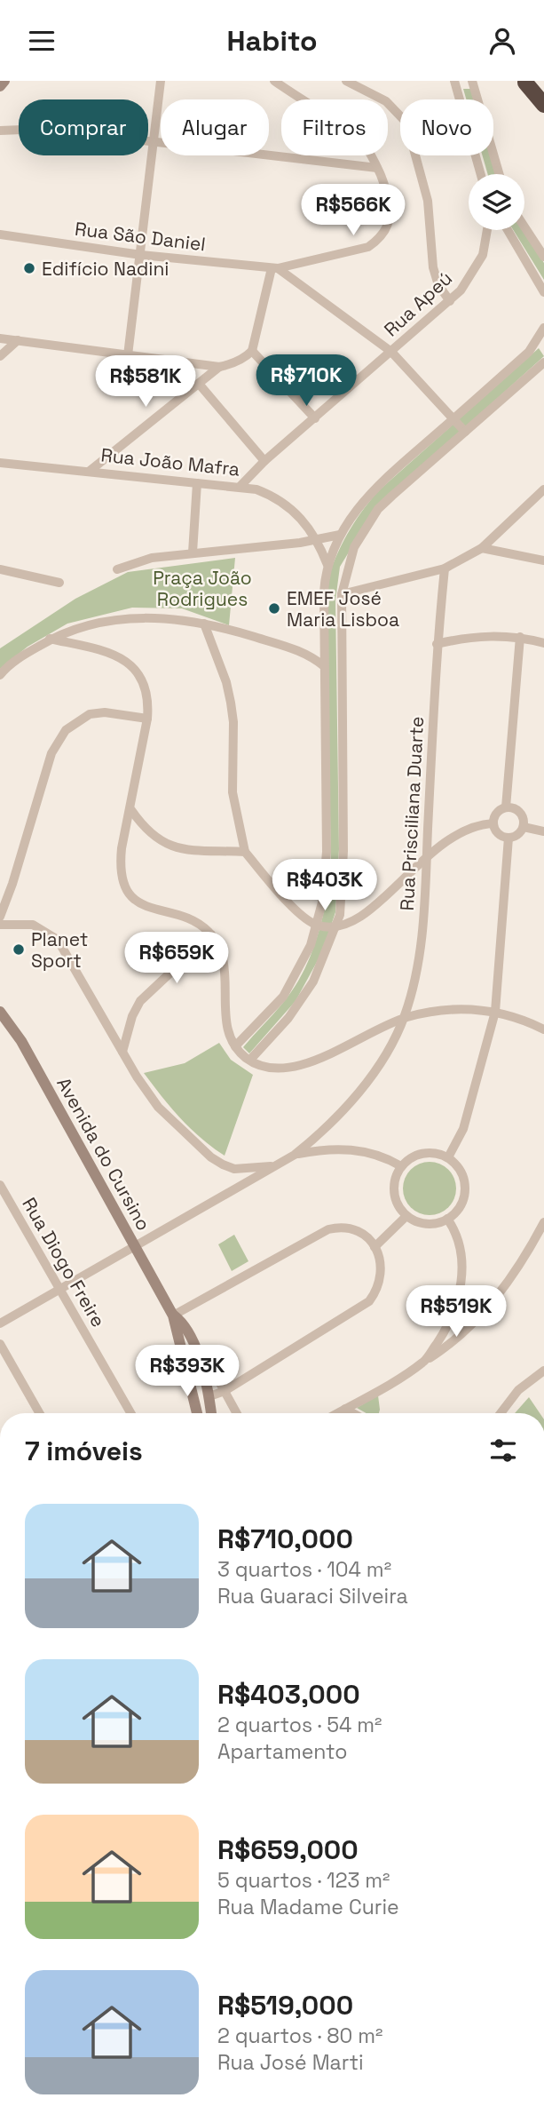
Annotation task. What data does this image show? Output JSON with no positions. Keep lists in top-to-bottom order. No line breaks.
{"streets":{"main road":["Avenida do Cursino"],"street":["Rua São Daniel","Rua Apeú","Rua João Mafra","Rua Prisciliana Duarte","Rua Diogo Freire"]},"crossings":[["Rua Apeú","Rua João Mafra"]],"parks":["Praça João Rodrigues"],"places":["Edifício Nadini","EMEF José Maria Lisboa","Planet Sport"],"page":{"header":"Habito","chip":["Comprar","Alugar","Filtros","Novo"],"price":["R$566K","R$710K","R$581K","R$403K","R$659K","R$519K","R$393K"],"heading":"7 imóveis","list":[{"name":"R$710,000","note":"3 quartos · 104 m² · Rua Guaraci Silveira"},{"name":"R$403,000","note":"2 quartos · 54 m² · Apartamento"},{"name":"R$659,000","note":"5 quartos · 123 m² · Rua Madame Curie"},{"name":"R$519,000","note":"2 quartos · 80 m² · Rua José Marti"}]}}
